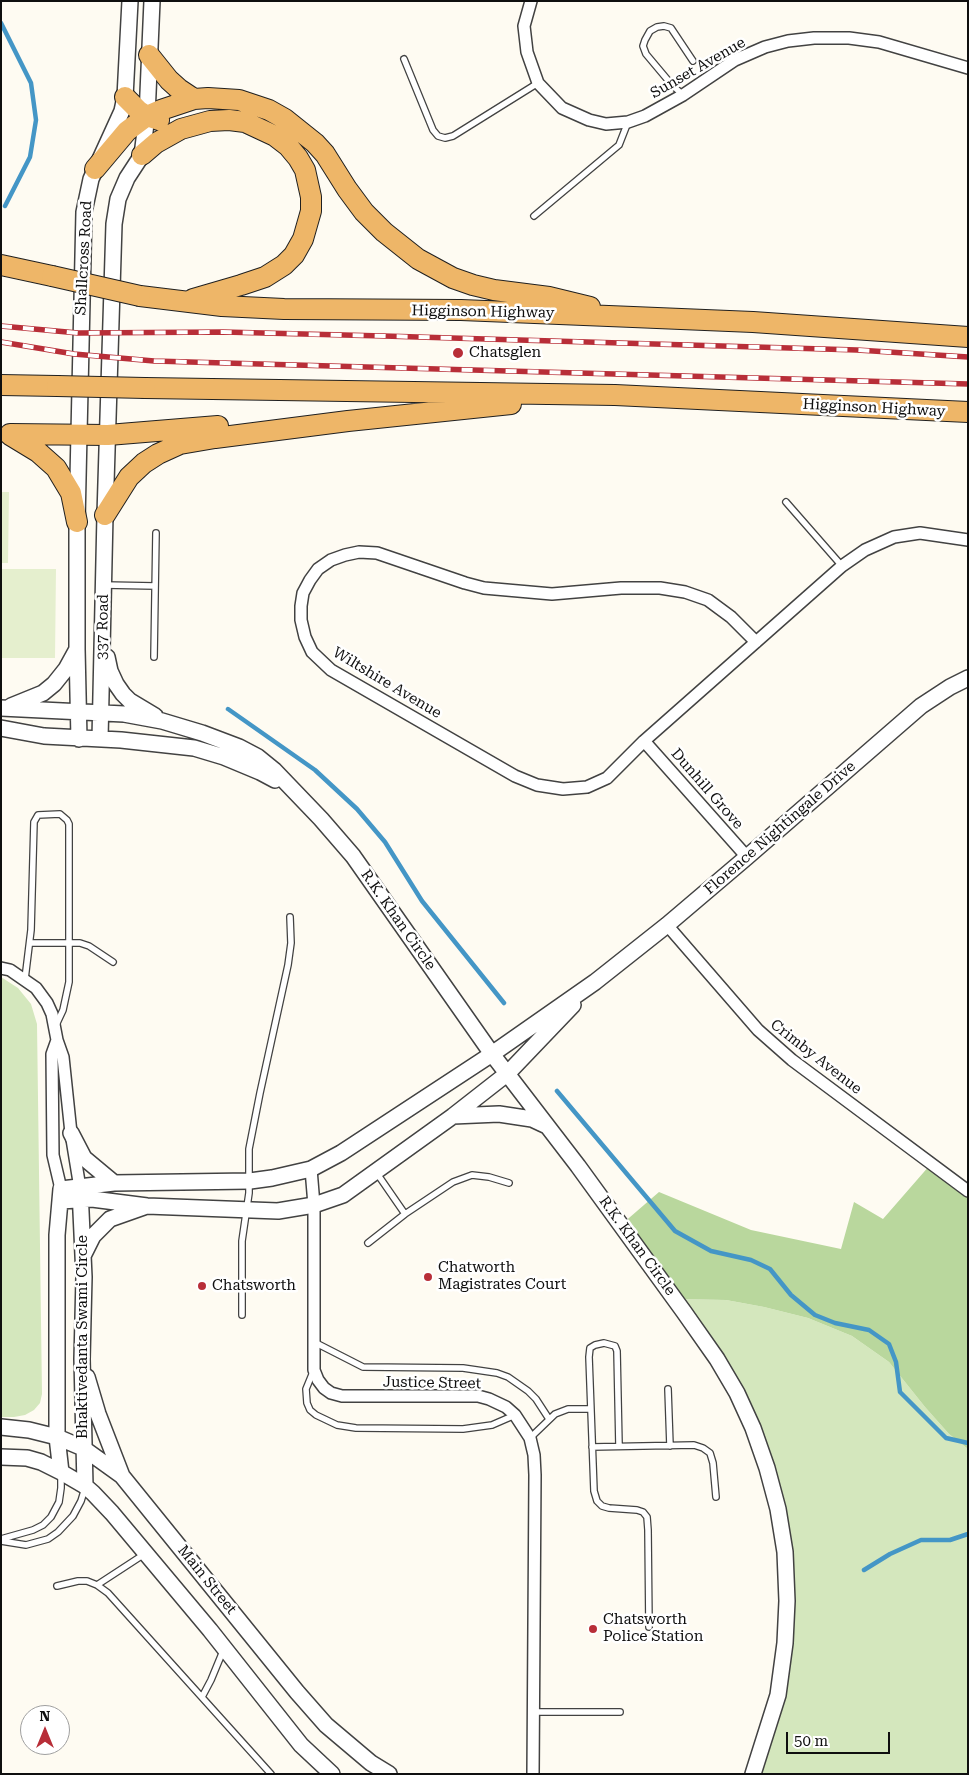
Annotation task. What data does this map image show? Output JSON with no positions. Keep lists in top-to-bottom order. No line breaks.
{"streets":{"highway":["Higginson Highway"],"street":["Sunset Avenue","Shallcross Road","337 Road","Wiltshire Avenue","Dunhill Grove","Florence Nightingale Drive","R.K. Khan Circle","Crimby Avenue","Bhaktivedanta Swami Circle","Justice Street","Main Street"]},"crossings":[["Shallcross Road","337 Road"],["337 Road","R.K. Khan Circle"],["Wiltshire Avenue","Dunhill Grove"],["Dunhill Grove","Florence Nightingale Drive"],["Florence Nightingale Drive","R.K. Khan Circle"],["Florence Nightingale Drive","Crimby Avenue"],["Bhaktivedanta Swami Circle","Main Street"]],"places":["Chatsglen","Chatworth Magistrates Court","Chatsworth","Chatsworth Police Station"],"scale_bar":"50 m","north":"top"}
